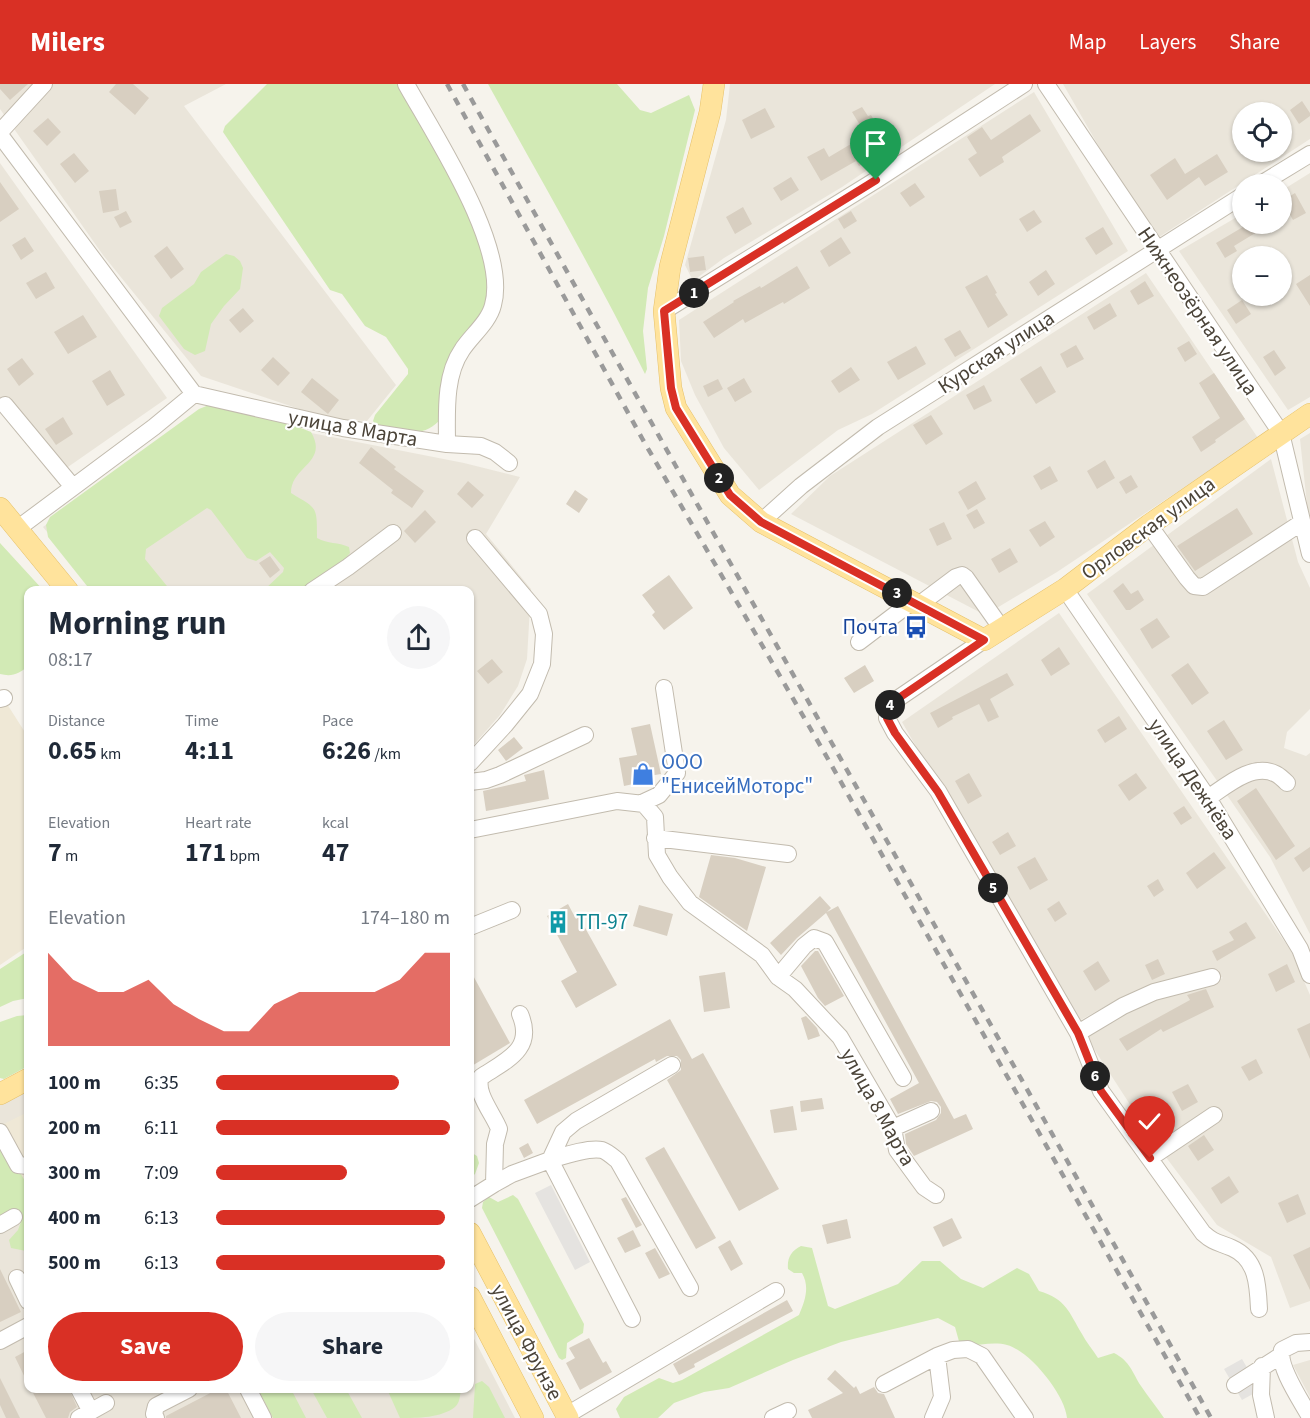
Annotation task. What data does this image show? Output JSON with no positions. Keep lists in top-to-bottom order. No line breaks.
{"streets":{"main road":["Орловская улица","улица Фрунзе"],"street":["Нижнеозёрная улица","Курская улица","улица 8 Марта","улица Дежнёва"]},"crossings":[["Нижнеозёрная улица","Курская улица"],["Нижнеозёрная улица","Орловская улица"],["Орловская улица","улица Дежнёва"]],"places":{"bus stop":["Почта"],"shop":["ООО \"ЕнисейМоторс\""],"building":["ТП-97"]},"page":{"header":"Milers","nav":["Map","Layers","Share"],"map_buttons":["+","−"],"pins":["1","2","3","4","5","6"],"heading":["Morning run","08:17"],"stats":[["Distance","0.65 km"],["Time","4:11"],["Pace","6:26 /km"],["Elevation","7 m"],["Heart rate","171 bpm"],["kcal","47"]],"chart":["Elevation","174–180 m"],"list":[{"name":"100 m","note":"6:35"},{"name":"200 m","note":"6:11"},{"name":"300 m","note":"7:09"},{"name":"400 m","note":"6:13"},{"name":"500 m","note":"6:13"}],"buttons":["Save","Share"]}}
